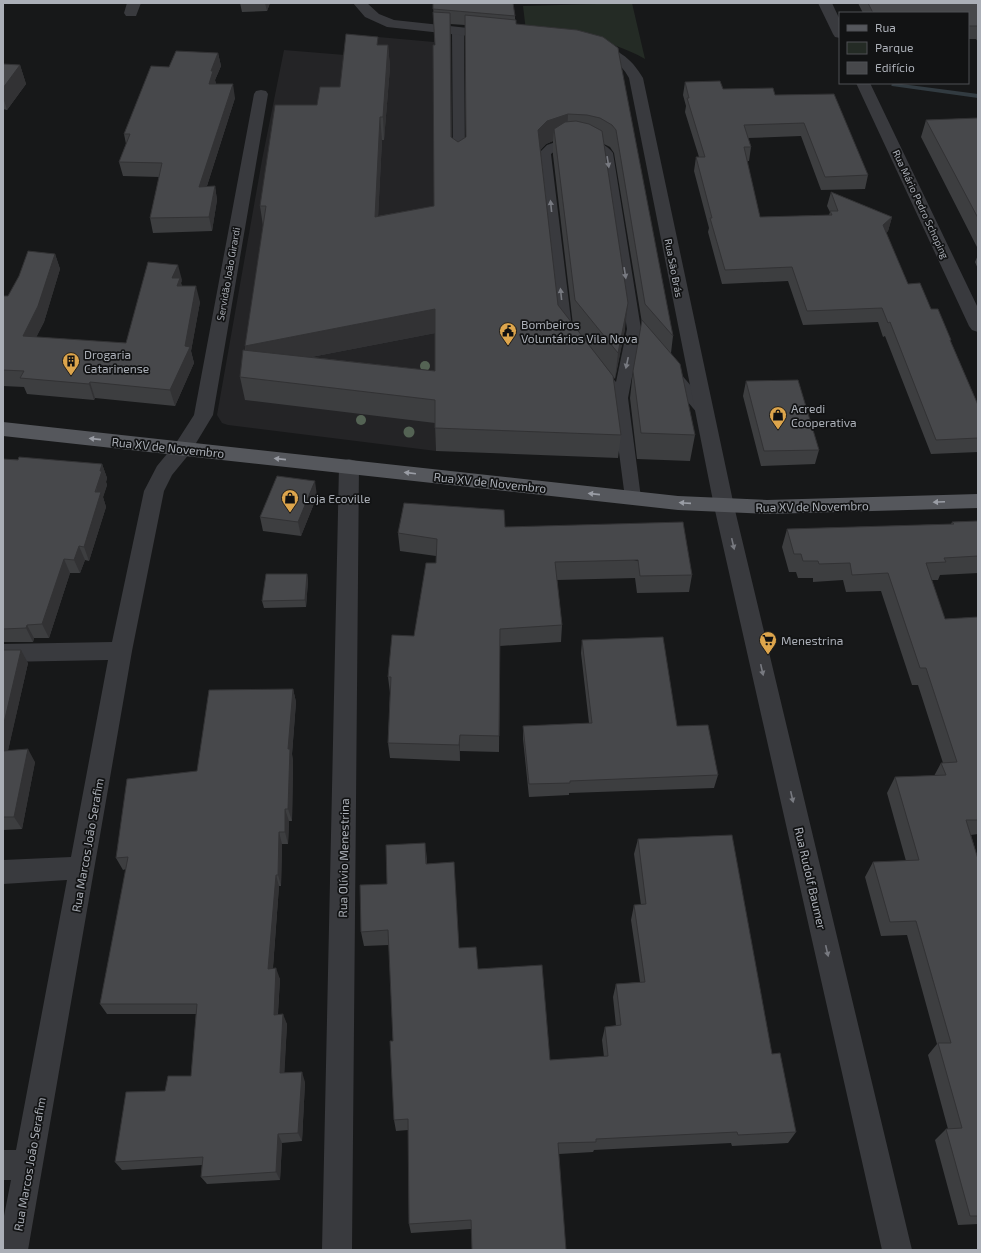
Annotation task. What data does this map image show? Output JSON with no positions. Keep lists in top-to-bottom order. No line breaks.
{"streets":{"main road":["Rua XV de Novembro"],"street":["Rua Mário Pedro Schoping","Rua São Brás","Servidão João Girardi","Rua Marcos João Serafim","Rua Olívio Menestrina","Rua Rudolf Baumer"]},"crossings":[["Rua São Brás","Rua XV de Novembro"],["Rua São Brás","Rua Rudolf Baumer"],["Servidão João Girardi","Rua XV de Novembro"],["Servidão João Girardi","Rua Marcos João Serafim"],["Rua XV de Novembro","Rua Marcos João Serafim"],["Rua XV de Novembro","Rua Olívio Menestrina"],["Rua XV de Novembro","Rua Rudolf Baumer"]],"one_way":["Rua XV de Novembro","Rua Rudolf Baumer"],"places":{"public building":["Bombeiros Voluntários Vila Nova"],"building":["Drogaria Catarinense"],"shop":["Acredi Cooperativa","Loja Ecoville"],"supermarket":["Menestrina"]},"legend":["Rua","Parque","Edifício"]}
